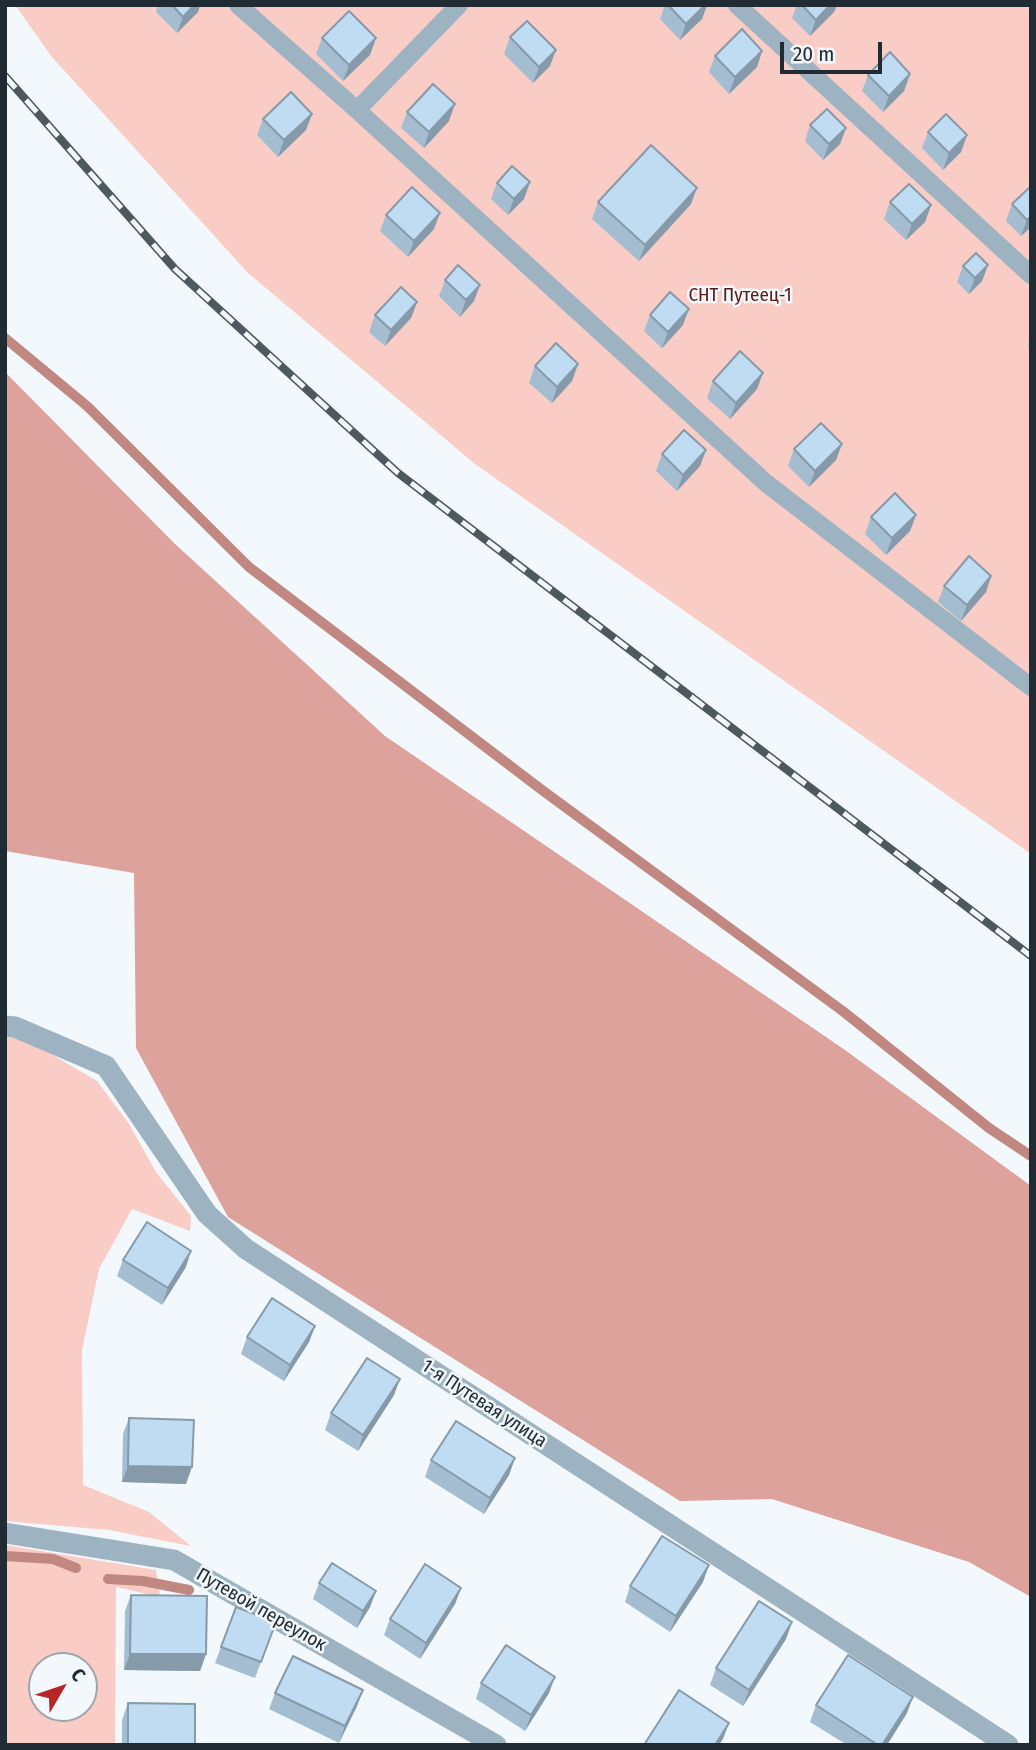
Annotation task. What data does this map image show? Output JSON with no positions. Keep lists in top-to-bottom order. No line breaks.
{"streets":{"street":["1-я Путевая улица","Путевой переулок"]},"parks":["СНТ Путеец-1"],"scale_bar":"20 m","north":"top right"}
